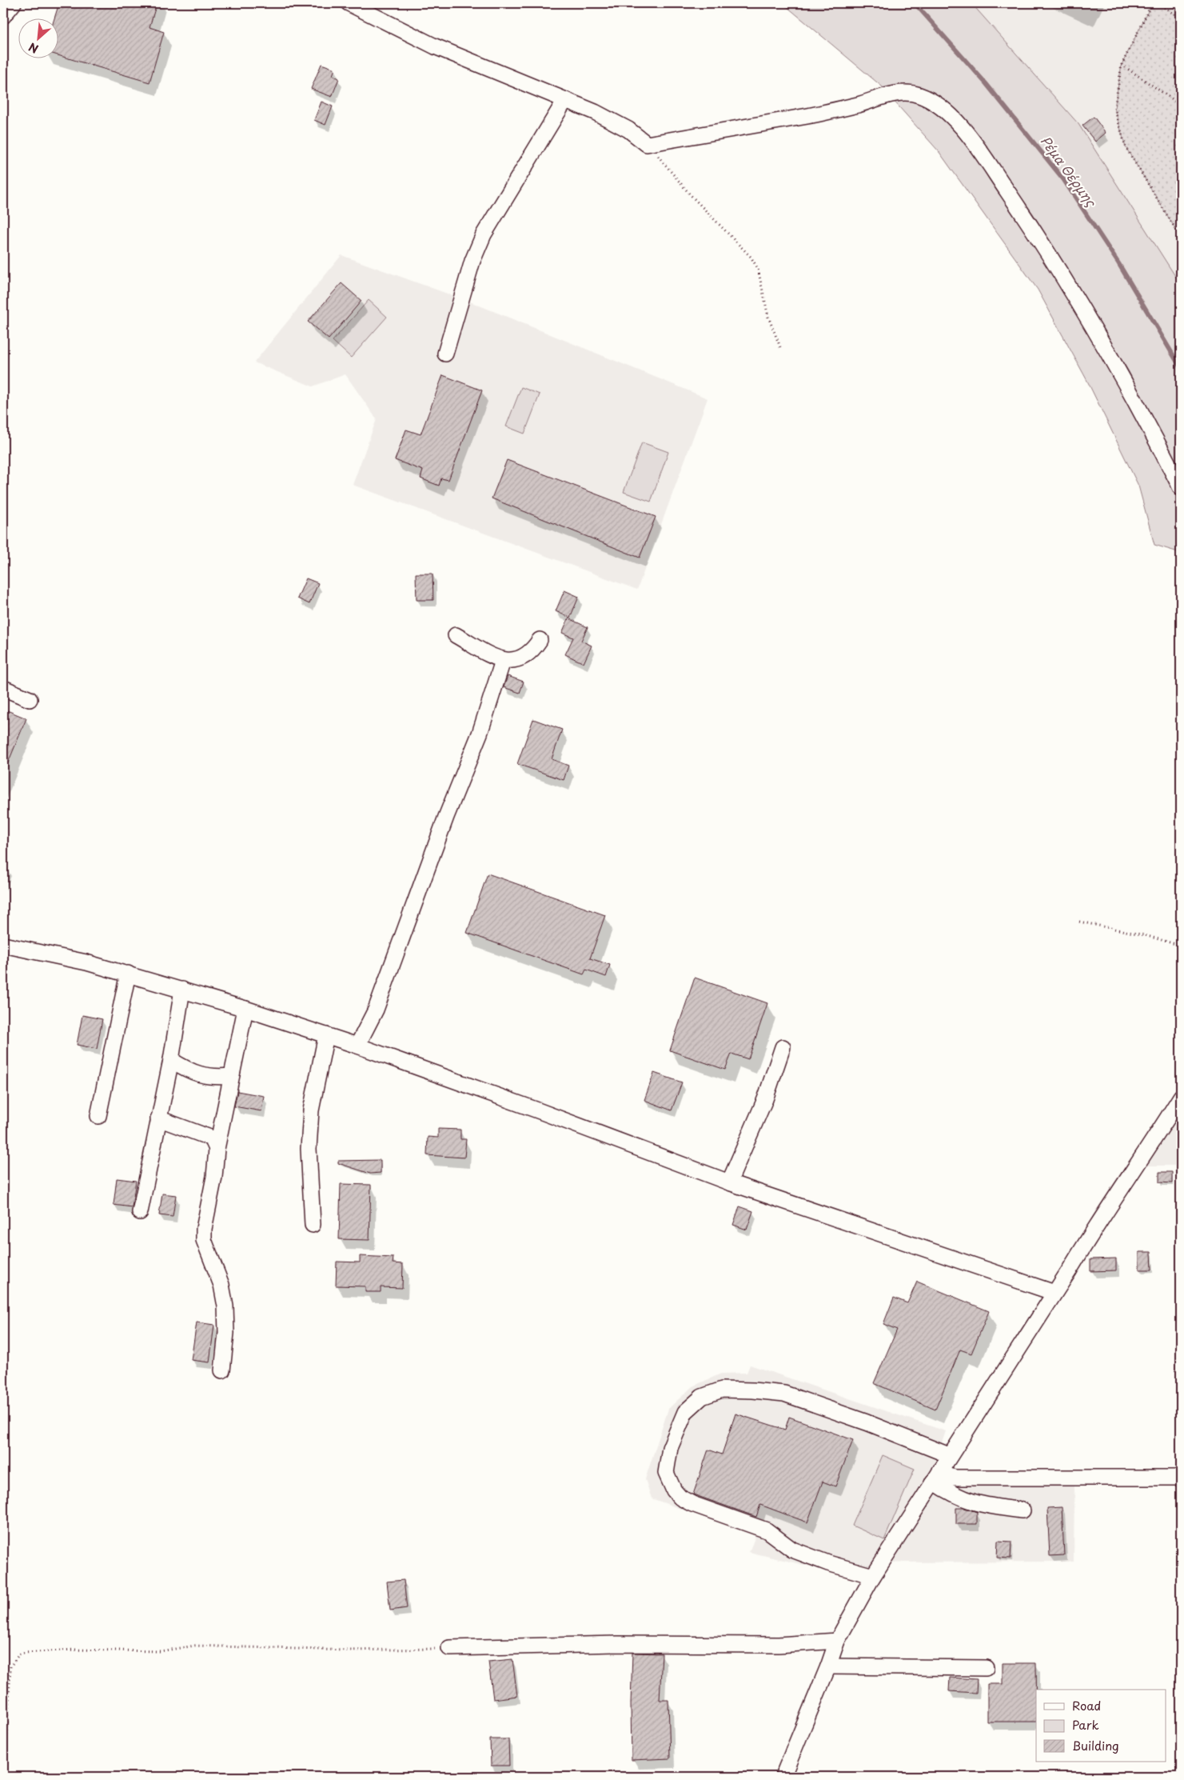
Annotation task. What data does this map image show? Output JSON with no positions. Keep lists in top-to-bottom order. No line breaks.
{"water":["Ρέμα Θέρμης"],"legend":["Road","Park","Building"],"north":"bottom left"}
